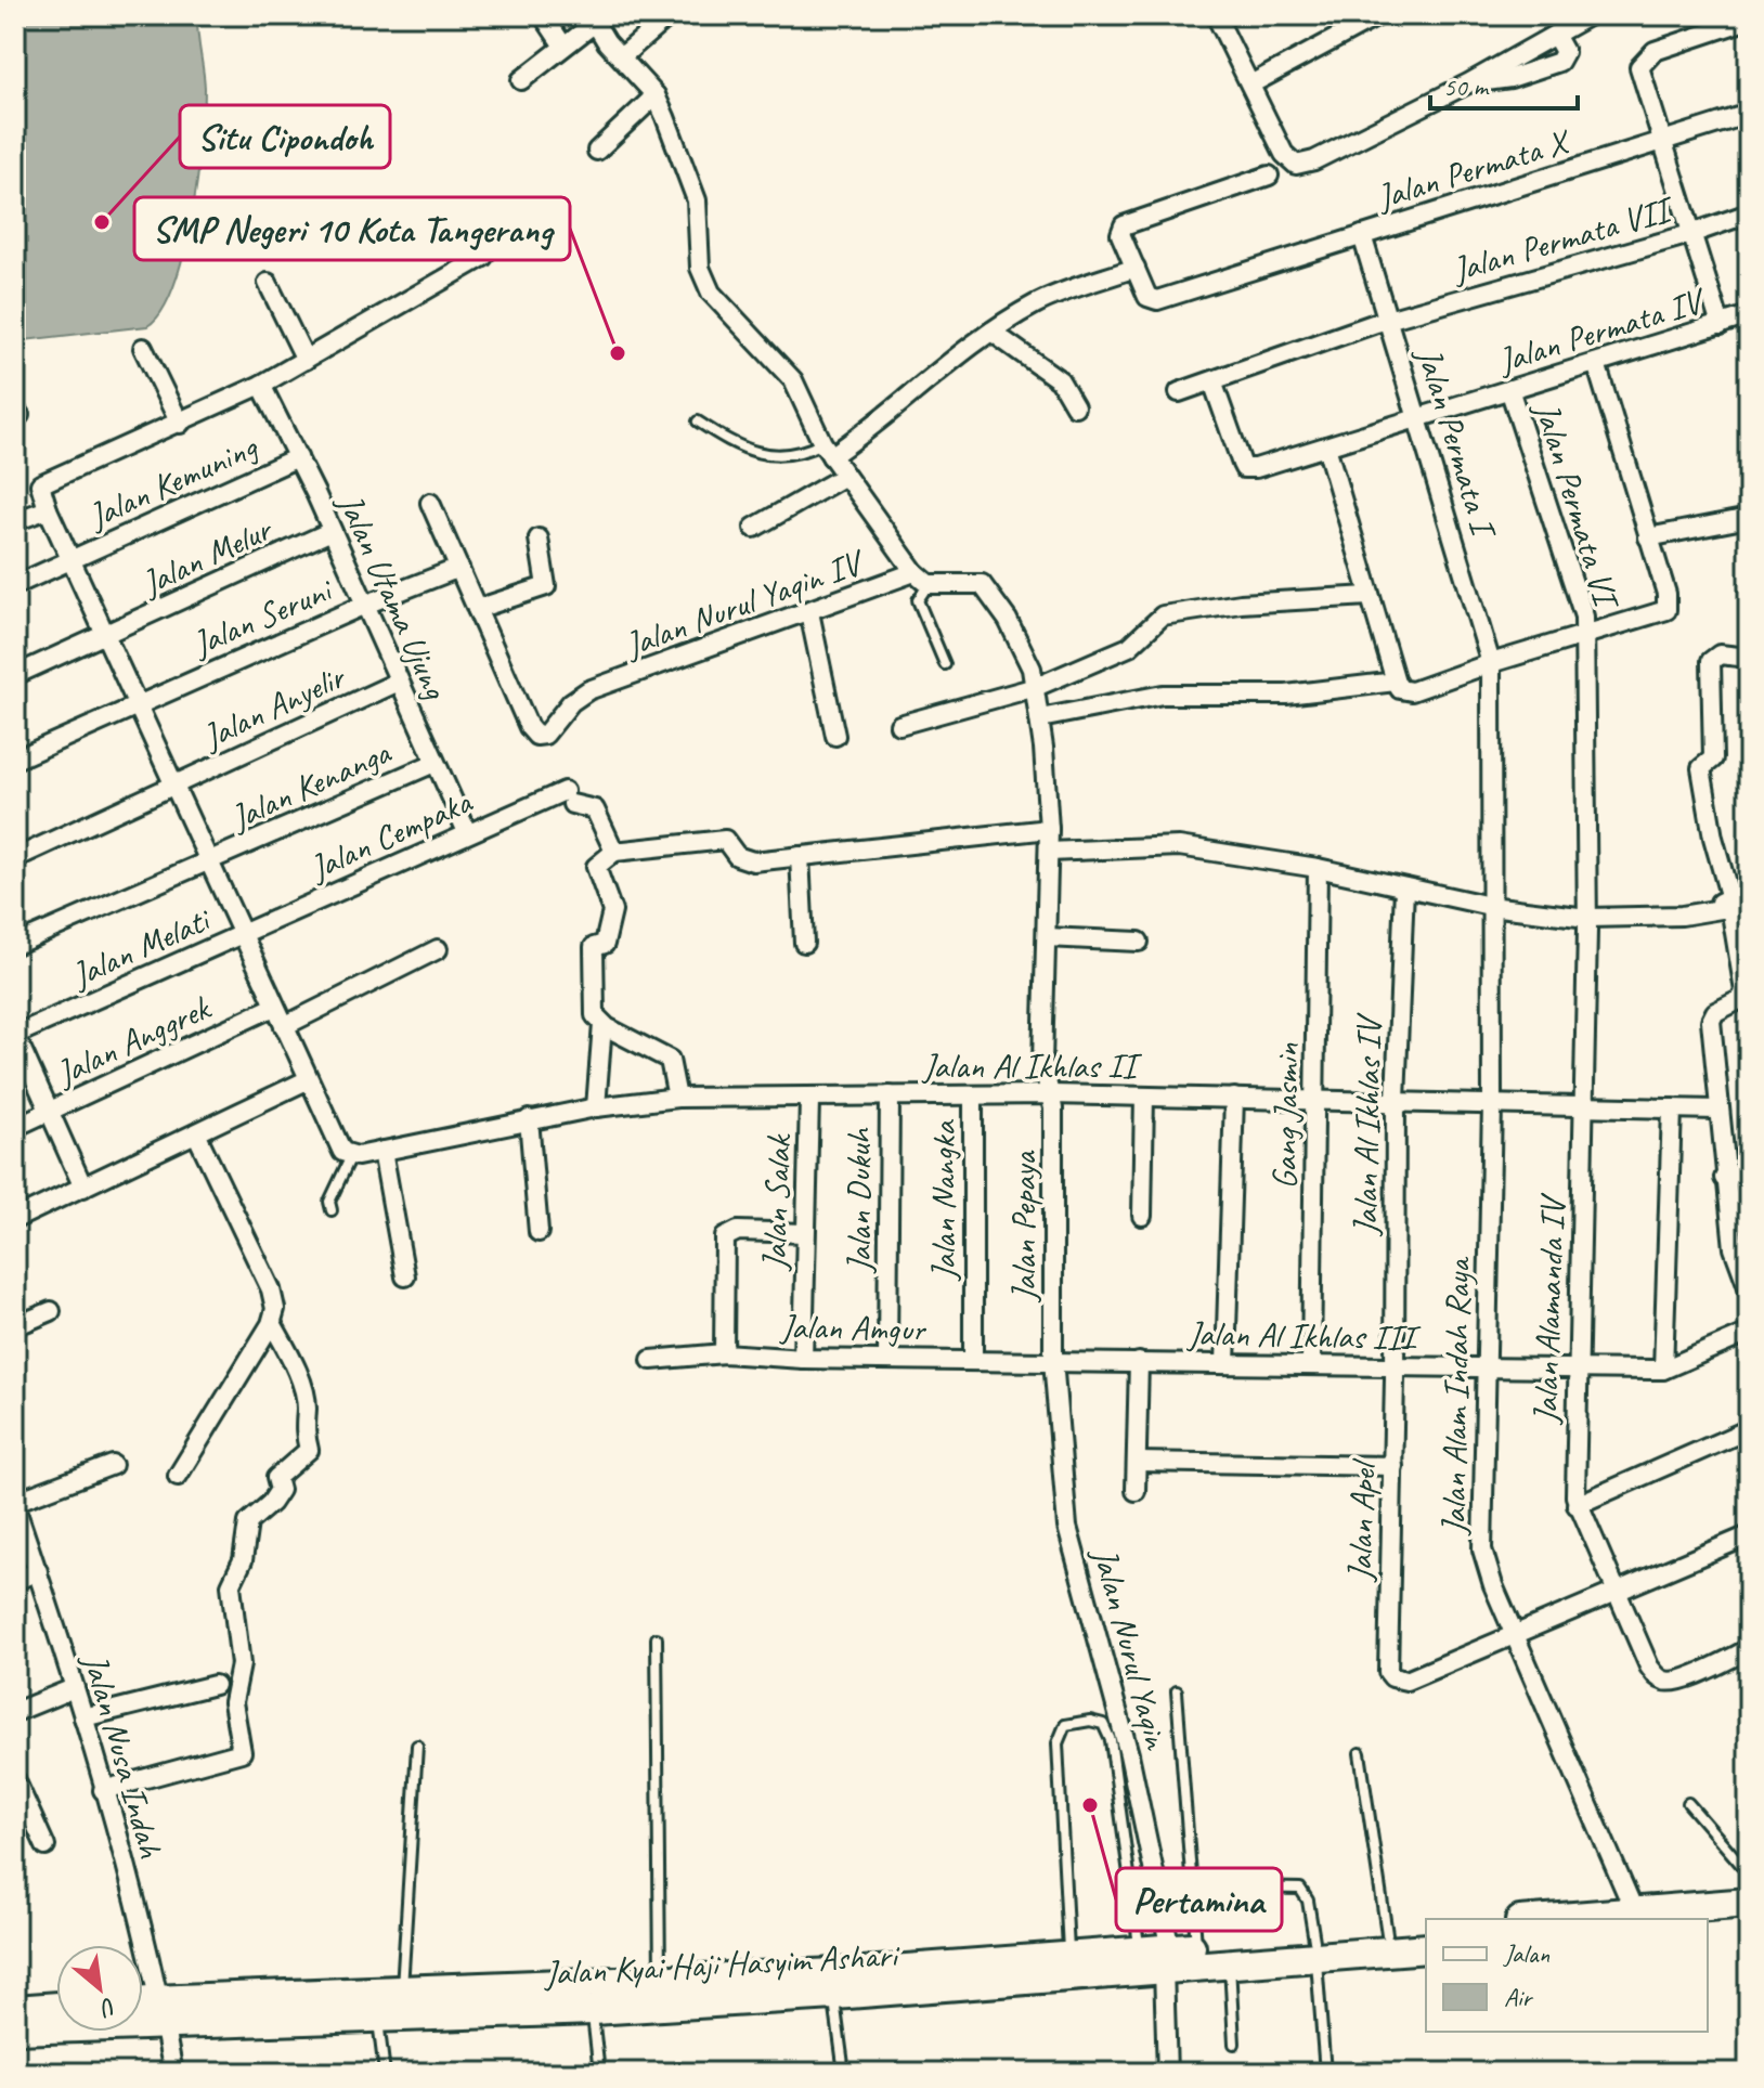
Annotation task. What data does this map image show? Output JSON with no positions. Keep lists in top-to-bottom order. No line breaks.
{"streets":{"main road":["Jalan Kyai Haji Hasyim Ashari"],"street":["Jalan Permata X","Jalan Permata VII","Jalan Permata IV","Jalan Permata I","Jalan Kemuning","Jalan Permata VI","Jalan Melur","Jalan Utama Ujung","Jalan Nurul Yaqin IV","Jalan Seruni","Jalan Anyelir","Jalan Kenanga","Jalan Cempaka","Jalan Melati","Jalan Anggrek","Jalan Al Ikhlas II","Gang Jasmin","Jalan Al Ikhlas IV","Jalan Dukuh","Jalan Nangka","Jalan Salak","Jalan Pepaya","Jalan Alamanda IV","Jalan Amgur","Jalan Al Ikhlas III","Jalan Alam Indah Raya","Jalan Apel","Jalan Nurul Yaqin","Jalan Nusa Indah"]},"crossings":[["Jalan Permata X","Jalan Permata I"],["Jalan Permata VII","Jalan Permata IV"],["Jalan Permata VII","Jalan Permata I"],["Jalan Permata IV","Jalan Permata I"],["Jalan Permata IV","Jalan Permata VI"],["Jalan Permata I","Jalan Alam Indah Raya"],["Jalan Kemuning","Jalan Utama Ujung"],["Jalan Melur","Jalan Utama Ujung"],["Jalan Utama Ujung","Jalan Seruni"],["Jalan Utama Ujung","Jalan Anyelir"],["Jalan Utama Ujung","Jalan Kenanga"],["Jalan Utama Ujung","Jalan Cempaka"],["Jalan Nurul Yaqin IV","Jalan Pepaya"],["Jalan Cempaka","Jalan Melati"],["Jalan Al Ikhlas II","Gang Jasmin"],["Jalan Al Ikhlas II","Jalan Al Ikhlas IV"],["Jalan Al Ikhlas II","Jalan Dukuh"],["Jalan Al Ikhlas II","Jalan Nangka"],["Jalan Al Ikhlas II","Jalan Salak"],["Jalan Al Ikhlas II","Jalan Pepaya"],["Jalan Al Ikhlas II","Jalan Alamanda IV"],["Jalan Al Ikhlas II","Jalan Alam Indah Raya"],["Gang Jasmin","Jalan Al Ikhlas III"],["Jalan Al Ikhlas IV","Jalan Al Ikhlas III"],["Jalan Al Ikhlas IV","Jalan Apel"],["Jalan Dukuh","Jalan Amgur"],["Jalan Nangka","Jalan Amgur"],["Jalan Salak","Jalan Amgur"],["Jalan Pepaya","Jalan Amgur"],["Jalan Pepaya","Jalan Al Ikhlas III"],["Jalan Pepaya","Jalan Nurul Yaqin"],["Jalan Alamanda IV","Jalan Al Ikhlas III"],["Jalan Amgur","Jalan Al Ikhlas III"],["Jalan Amgur","Jalan Nurul Yaqin"],["Jalan Al Ikhlas III","Jalan Alam Indah Raya"],["Jalan Al Ikhlas III","Jalan Apel"],["Jalan Al Ikhlas III","Jalan Nurul Yaqin"],["Jalan Alam Indah Raya","Jalan Apel"],["Jalan Nurul Yaqin","Jalan Kyai Haji Hasyim Ashari"],["Jalan Nusa Indah","Jalan Kyai Haji Hasyim Ashari"]],"places":["Situ Cipondoh","SMP Negeri 10 Kota Tangerang","Pertamina"],"legend":["Jalan","Air"],"scale_bar":"50 m","north":"bottom right"}
